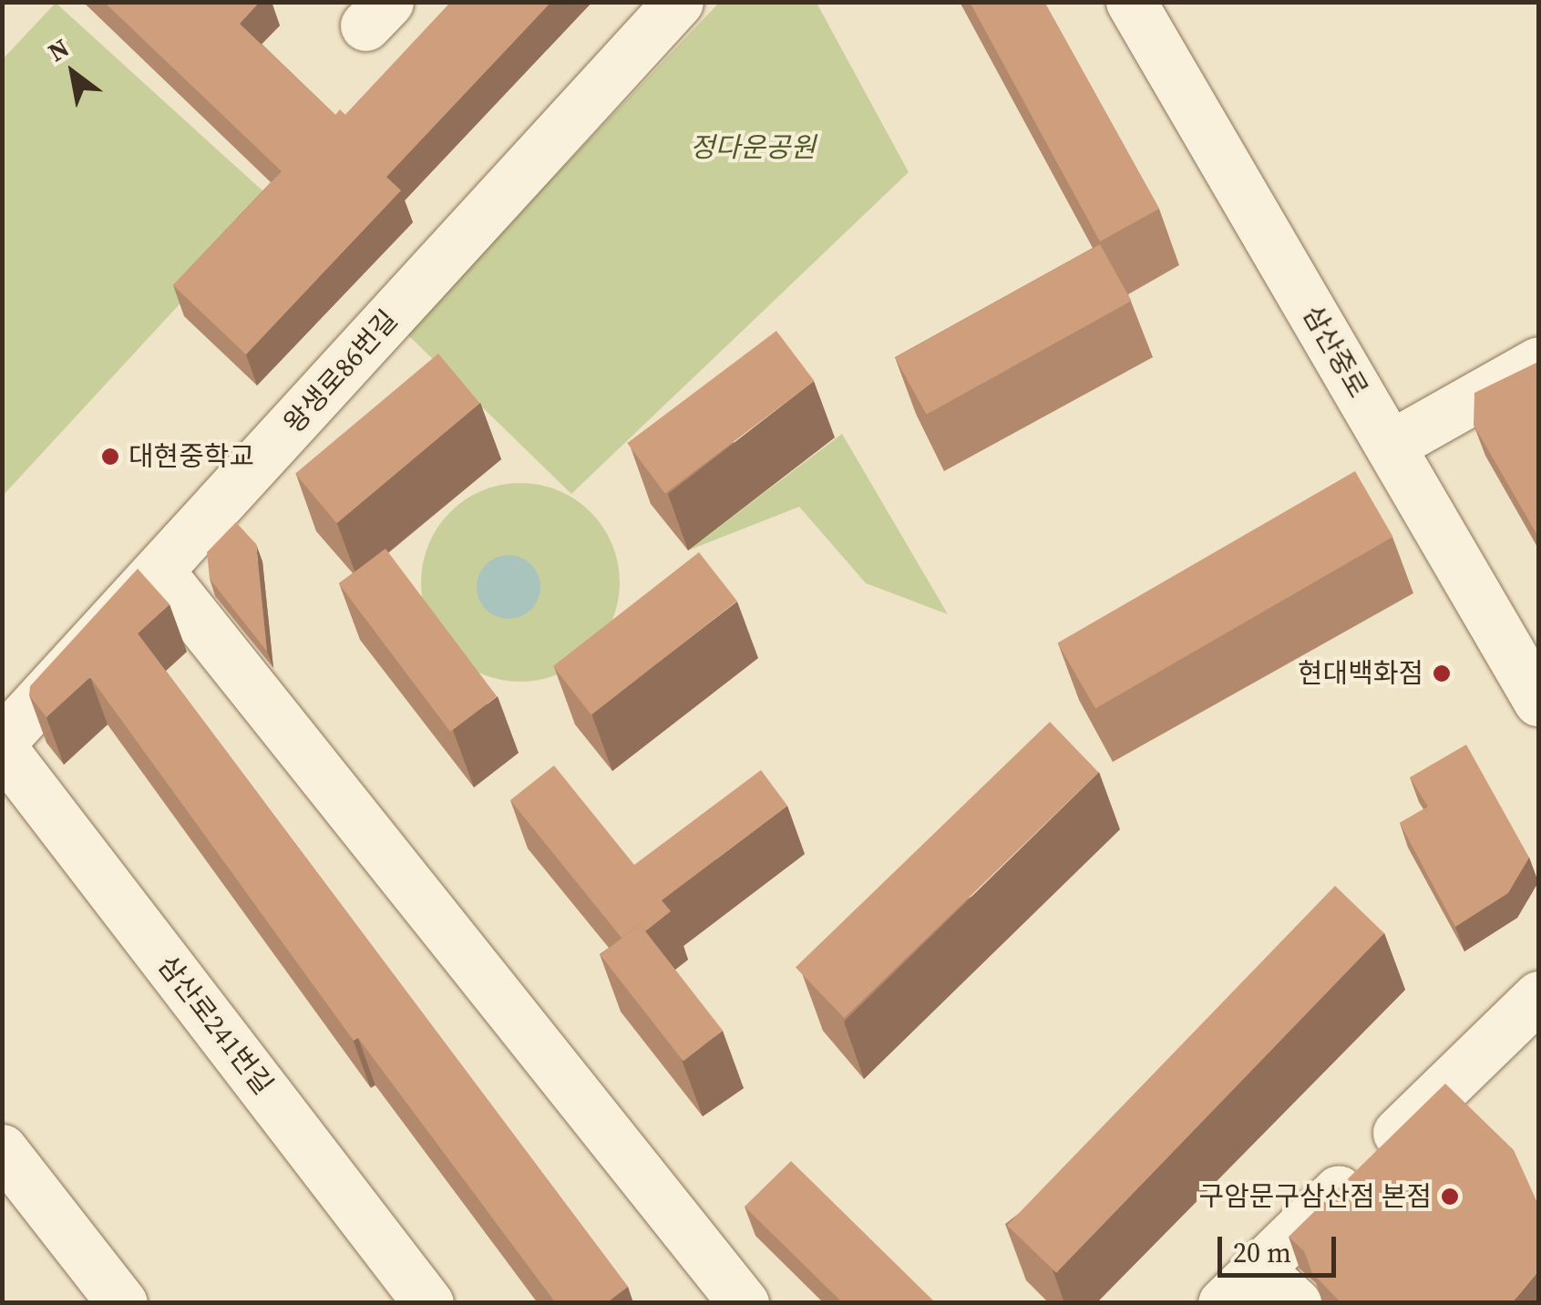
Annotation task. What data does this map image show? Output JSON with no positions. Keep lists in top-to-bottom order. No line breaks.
{"streets":{"street":["삼산중로","왕생로86번길","삼산로241번길"]},"parks":["정다운공원"],"places":["대현중학교","현대백화점","구암문구삼산점 본점"],"scale_bar":"20 m","north":"top left"}
